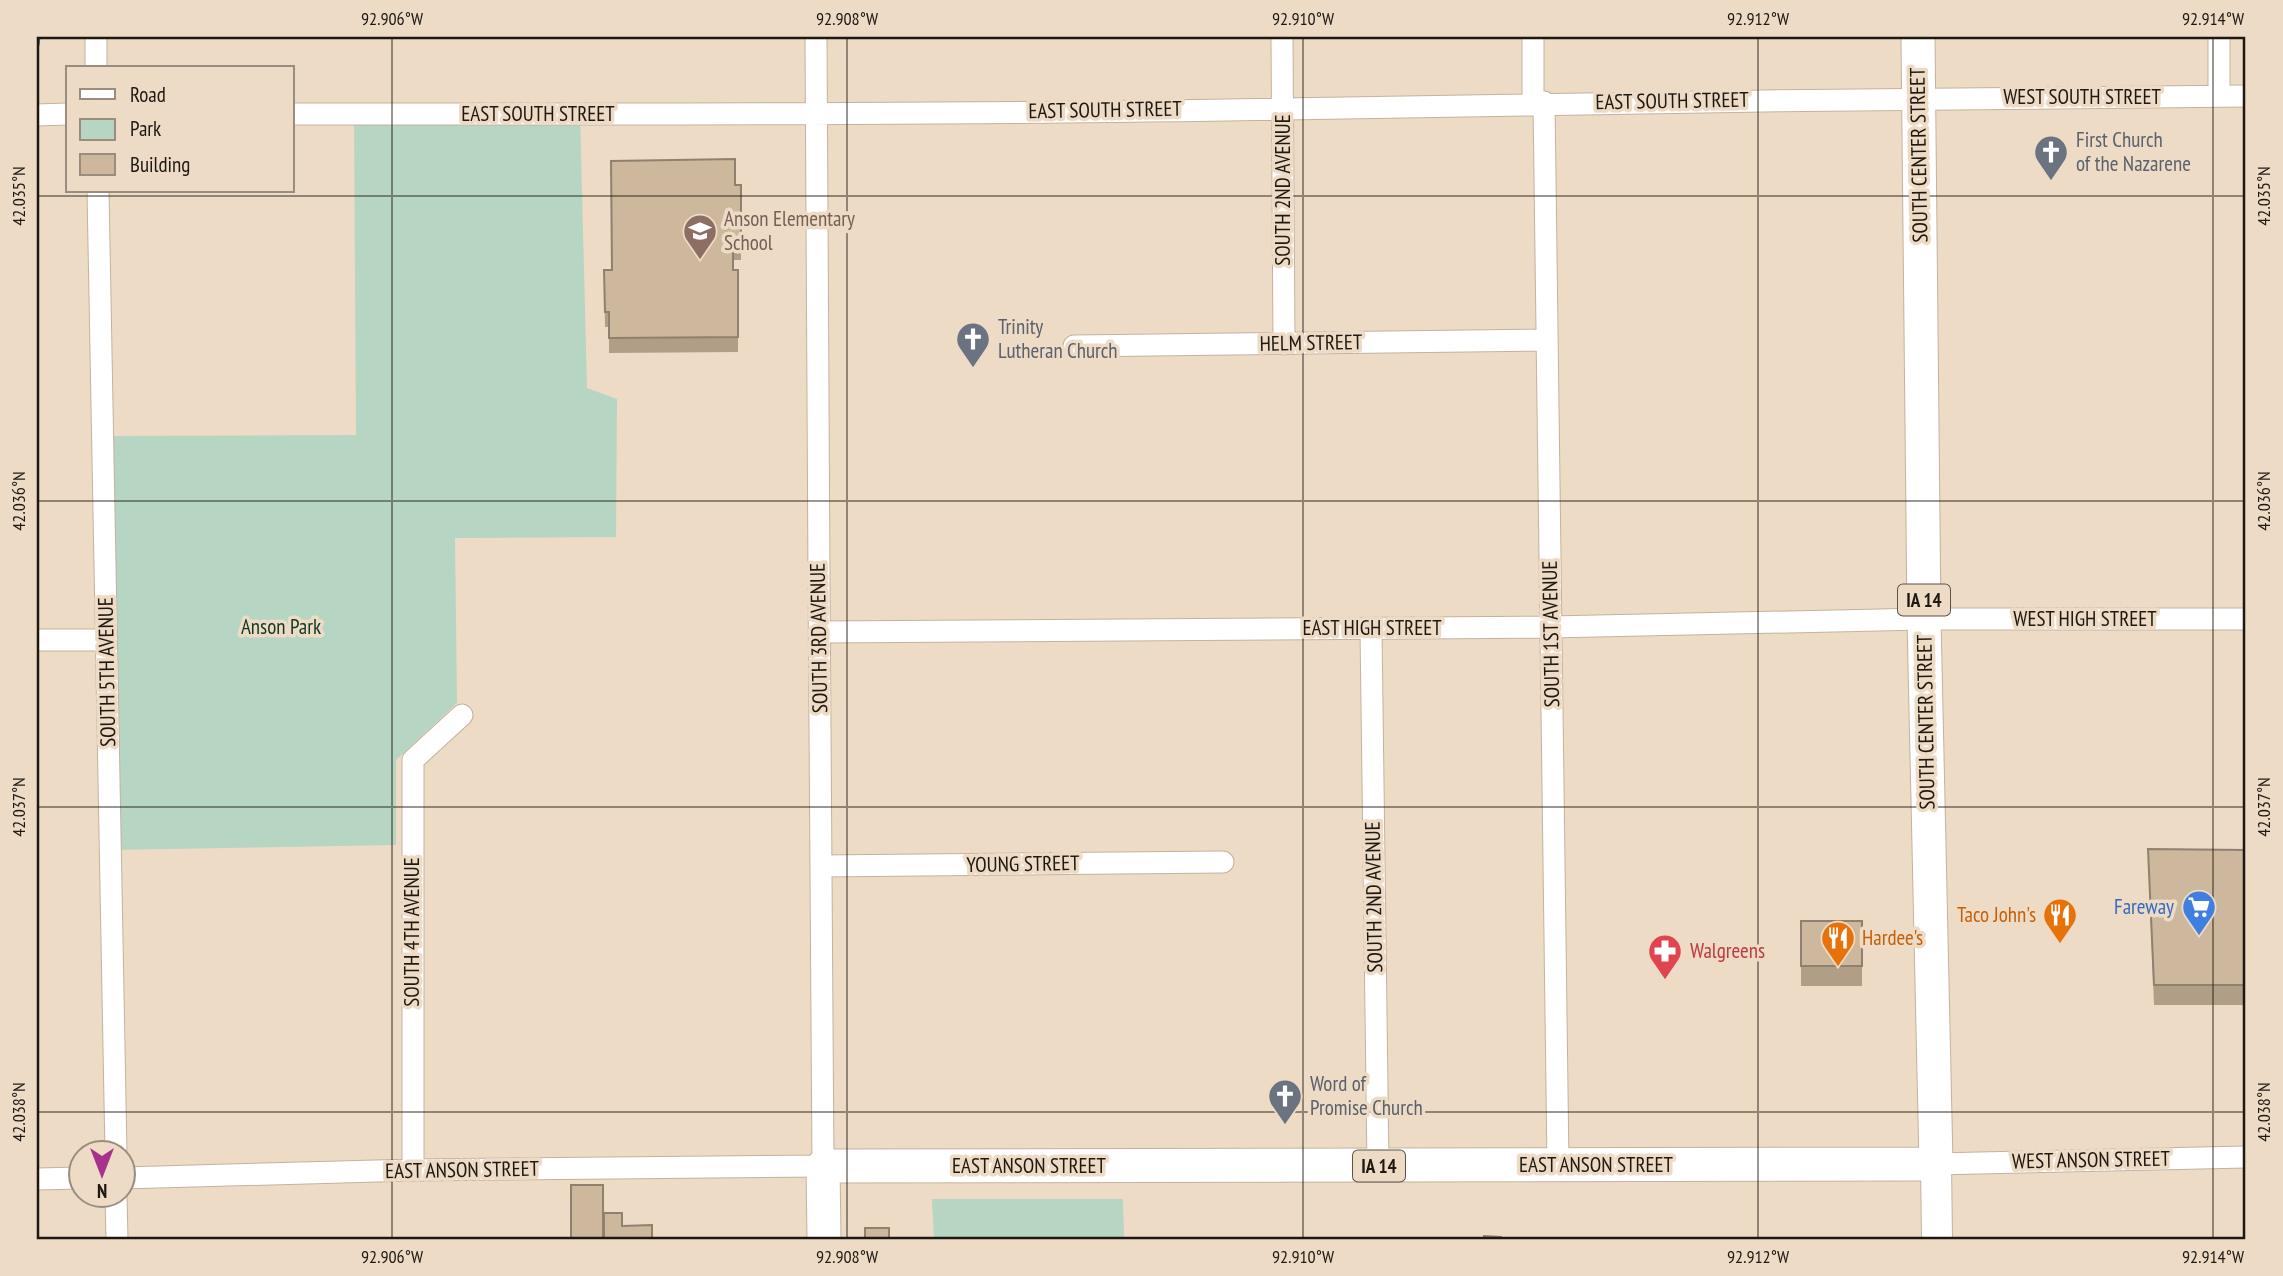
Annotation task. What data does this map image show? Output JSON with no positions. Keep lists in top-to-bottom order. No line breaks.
{"streets":{"main road":["SOUTH CENTER STREET","IA 14","SOUTH 3RD AVENUE","EAST ANSON STREET"],"street":["WEST SOUTH STREET","EAST SOUTH STREET","SOUTH 2ND AVENUE","HELM STREET","WEST HIGH STREET","EAST HIGH STREET","SOUTH 1ST AVENUE","SOUTH 5TH AVENUE","YOUNG STREET","SOUTH 4TH AVENUE","WEST ANSON STREET"]},"crossings":[["WEST SOUTH STREET","EAST SOUTH STREET"],["WEST SOUTH STREET","SOUTH CENTER STREET"],["EAST SOUTH STREET","SOUTH CENTER STREET"],["EAST SOUTH STREET","SOUTH 2ND AVENUE"],["EAST SOUTH STREET","SOUTH 1ST AVENUE"],["EAST SOUTH STREET","SOUTH 3RD AVENUE"],["SOUTH CENTER STREET","WEST HIGH STREET"],["SOUTH CENTER STREET","EAST HIGH STREET"],["SOUTH CENTER STREET","WEST ANSON STREET"],["SOUTH CENTER STREET","EAST ANSON STREET"],["SOUTH 2ND AVENUE","HELM STREET"],["SOUTH 2ND AVENUE","EAST HIGH STREET"],["SOUTH 2ND AVENUE","EAST ANSON STREET"],["HELM STREET","SOUTH 1ST AVENUE"],["WEST HIGH STREET","EAST HIGH STREET"],["EAST HIGH STREET","SOUTH 1ST AVENUE"],["EAST HIGH STREET","SOUTH 3RD AVENUE"],["SOUTH 1ST AVENUE","EAST ANSON STREET"],["SOUTH 3RD AVENUE","YOUNG STREET"],["SOUTH 3RD AVENUE","EAST ANSON STREET"],["SOUTH 4TH AVENUE","EAST ANSON STREET"],["WEST ANSON STREET","EAST ANSON STREET"]],"parks":["Anson Park"],"places":{"church":["First Church of the Nazarene","Trinity Lutheran Church","Word of Promise Church"],"school or university":["Anson Elementary School"],"supermarket":["Fareway"],"restaurant":["Taco John's","Hardee's"],"pharmacy":["Walgreens"]},"legend":["Road","Park","Building"],"north":"bottom","coordinates":["92.906°W","92.908°W","92.910°W","92.912°W","92.914°W","42.035°N","42.036°N","42.037°N","42.038°N"]}
